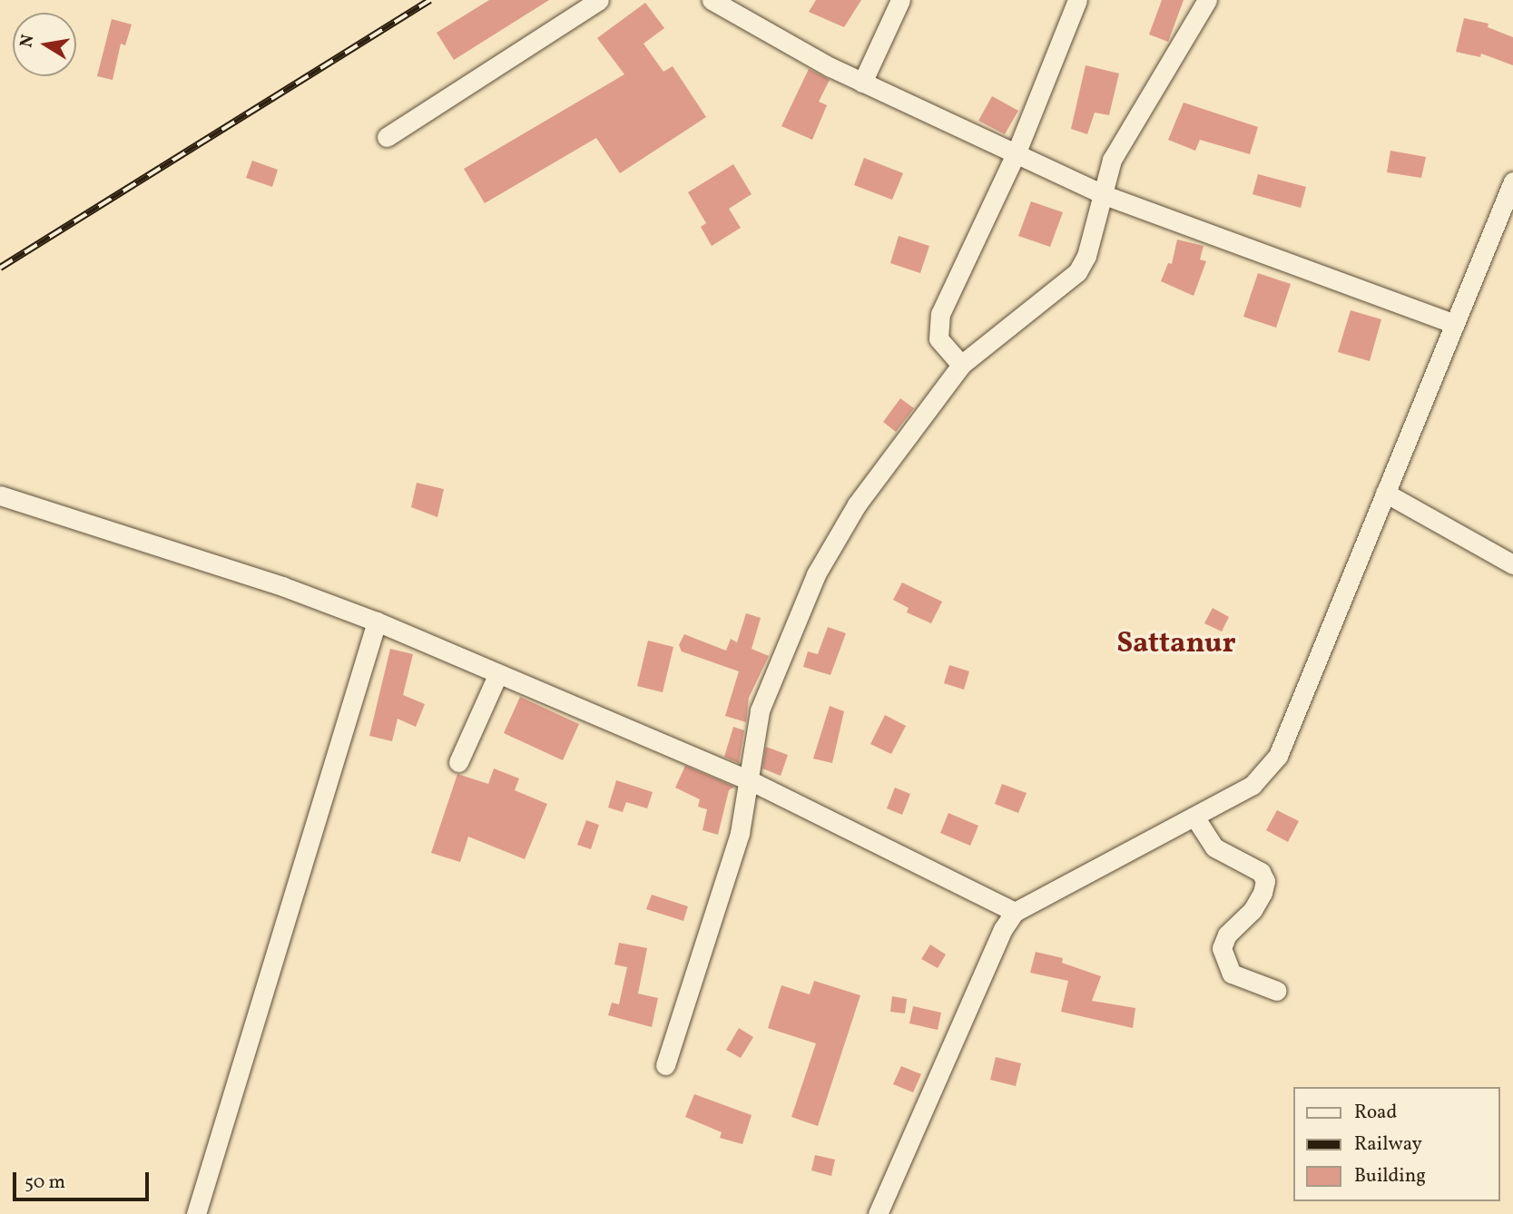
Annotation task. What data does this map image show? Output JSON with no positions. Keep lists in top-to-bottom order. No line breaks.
{"districts":["Sattanur"],"legend":["Road","Railway","Building"],"scale_bar":"50 m","north":"left"}
